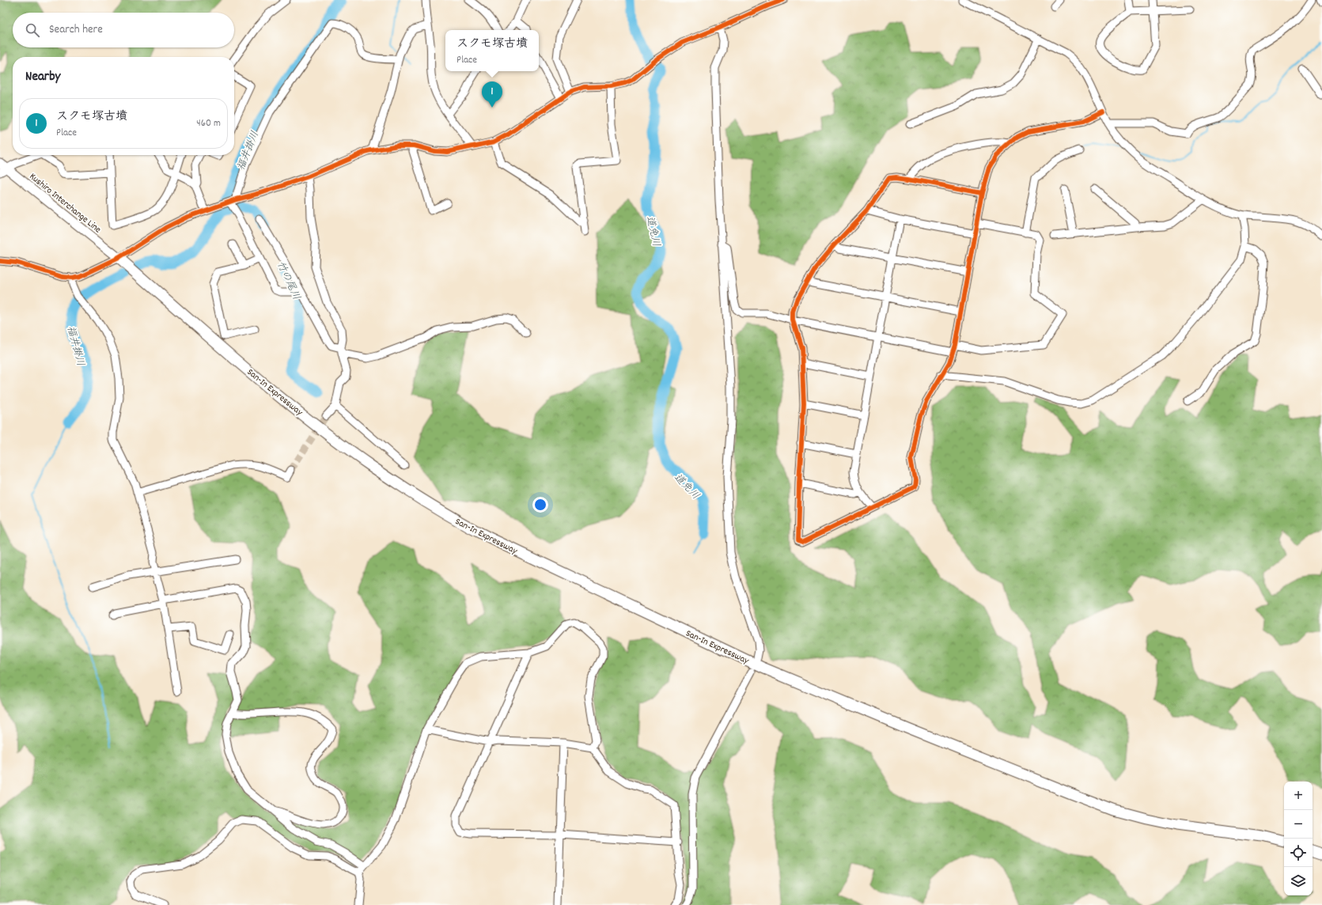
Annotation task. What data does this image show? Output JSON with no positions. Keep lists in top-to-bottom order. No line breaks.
{"streets":{"highway":["San-In Expressway"],"main road":["Kushiro Interchange Line"]},"crossings":[["Kushiro Interchange Line","San-In Expressway"]],"water":["福井掛川","道免川","竹の尾川"],"page":{"search":"Search here","popup":["スクモ塚古墳","Place"],"heading":"Nearby","pins":"1","list":[{"mark":"1","name":"スクモ塚古墳","note":"Place","value":"460 m"}],"map_buttons":["+","−"]}}
